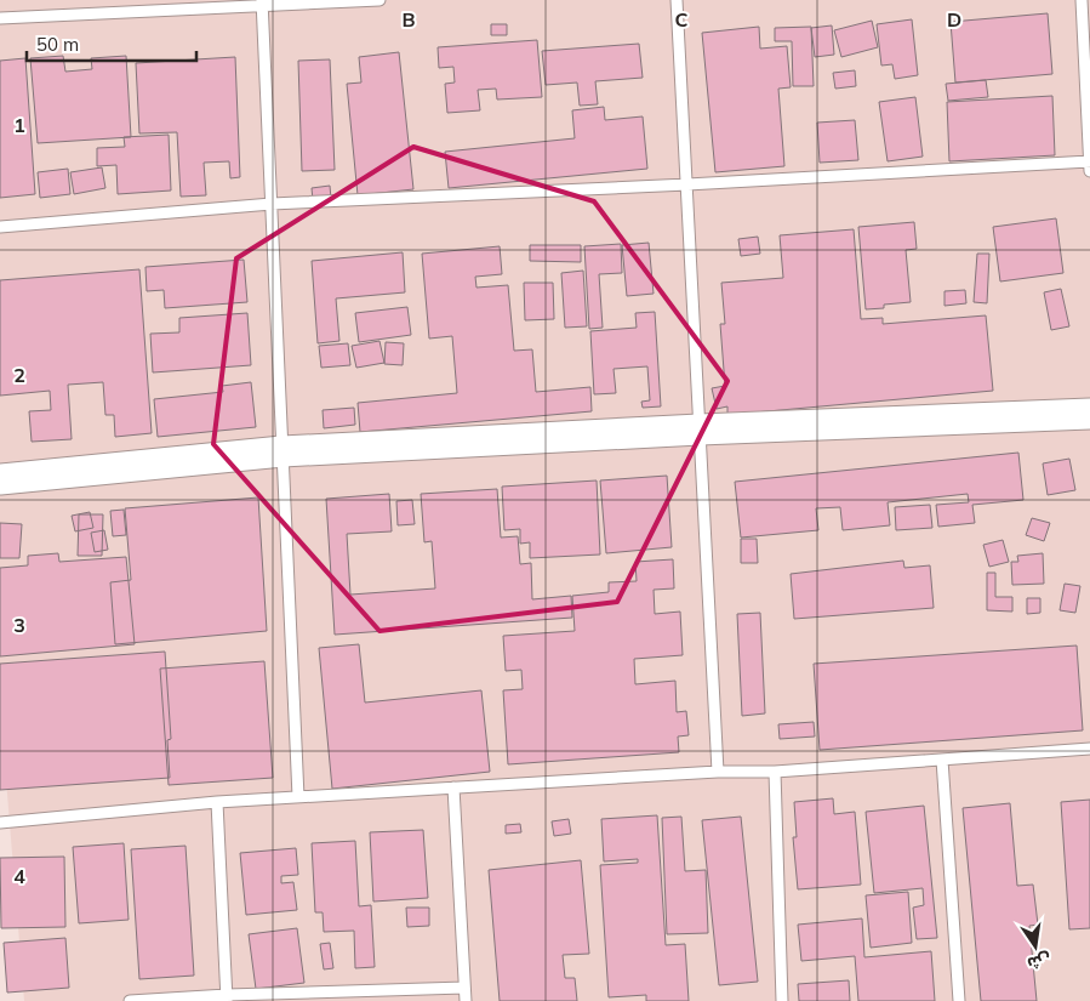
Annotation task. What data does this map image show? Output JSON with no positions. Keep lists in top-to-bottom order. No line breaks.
{"scale_bar":"50 m","north":"bottom","grid":{"columns":["B","C","D"],"rows":["1","2","3","4"]}}
